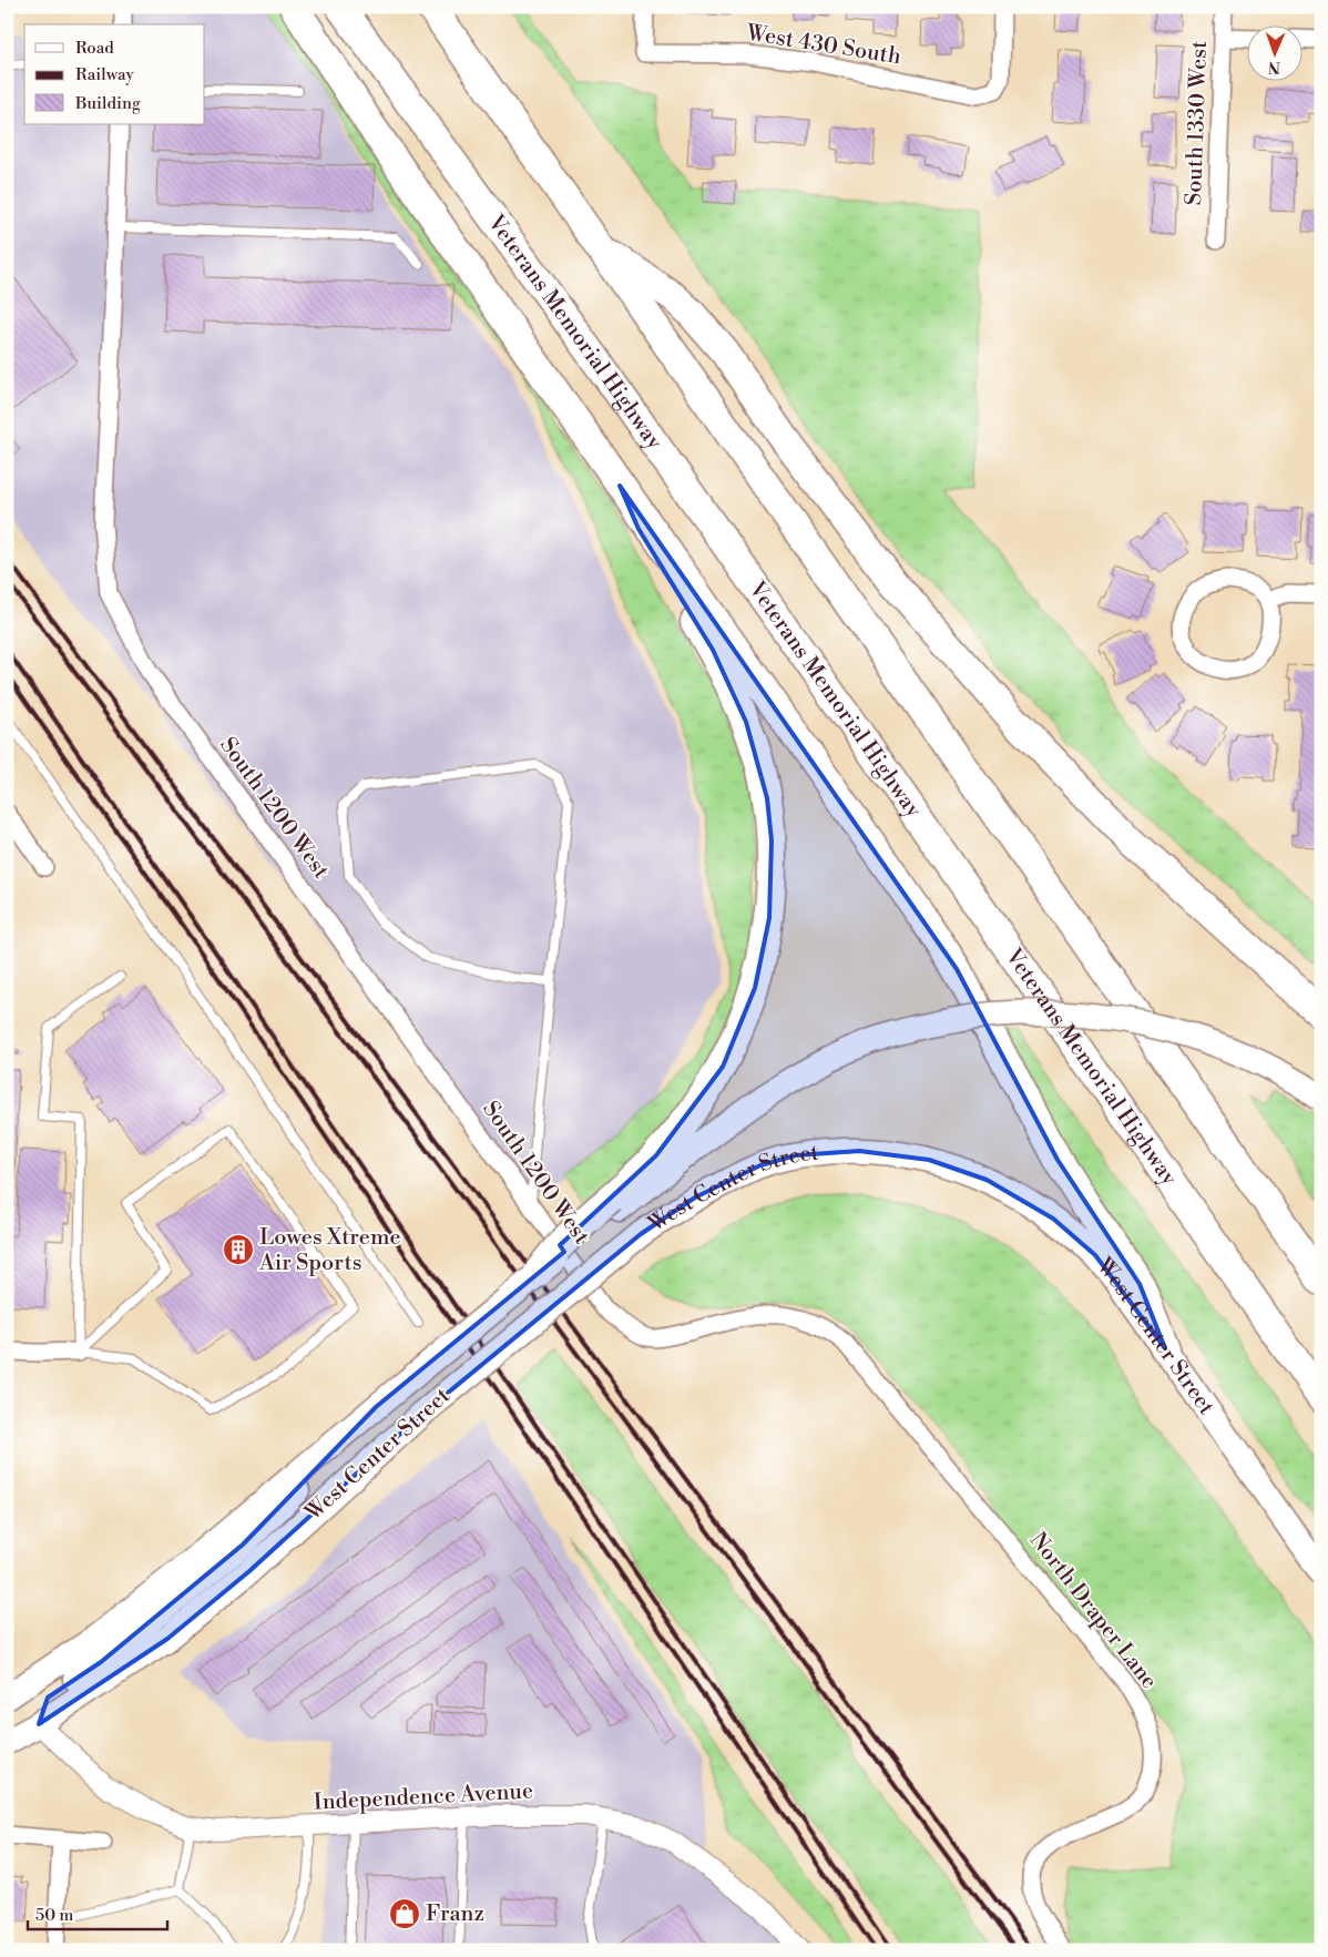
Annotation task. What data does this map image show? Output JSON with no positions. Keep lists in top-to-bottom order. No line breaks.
{"streets":{"highway":["Veterans Memorial Highway"],"main road":["West Center Street"],"street":["West 430 South","South 1330 West","South 1200 West","North Draper Lane","Independence Avenue"]},"crossings":[["South 1200 West","North Draper Lane"],["West Center Street","Independence Avenue"]],"places":{"building":["Lowes Xtreme Air Sports"],"shop":["Franz"]},"legend":["Road","Railway","Building"],"scale_bar":"50 m","north":"bottom"}
